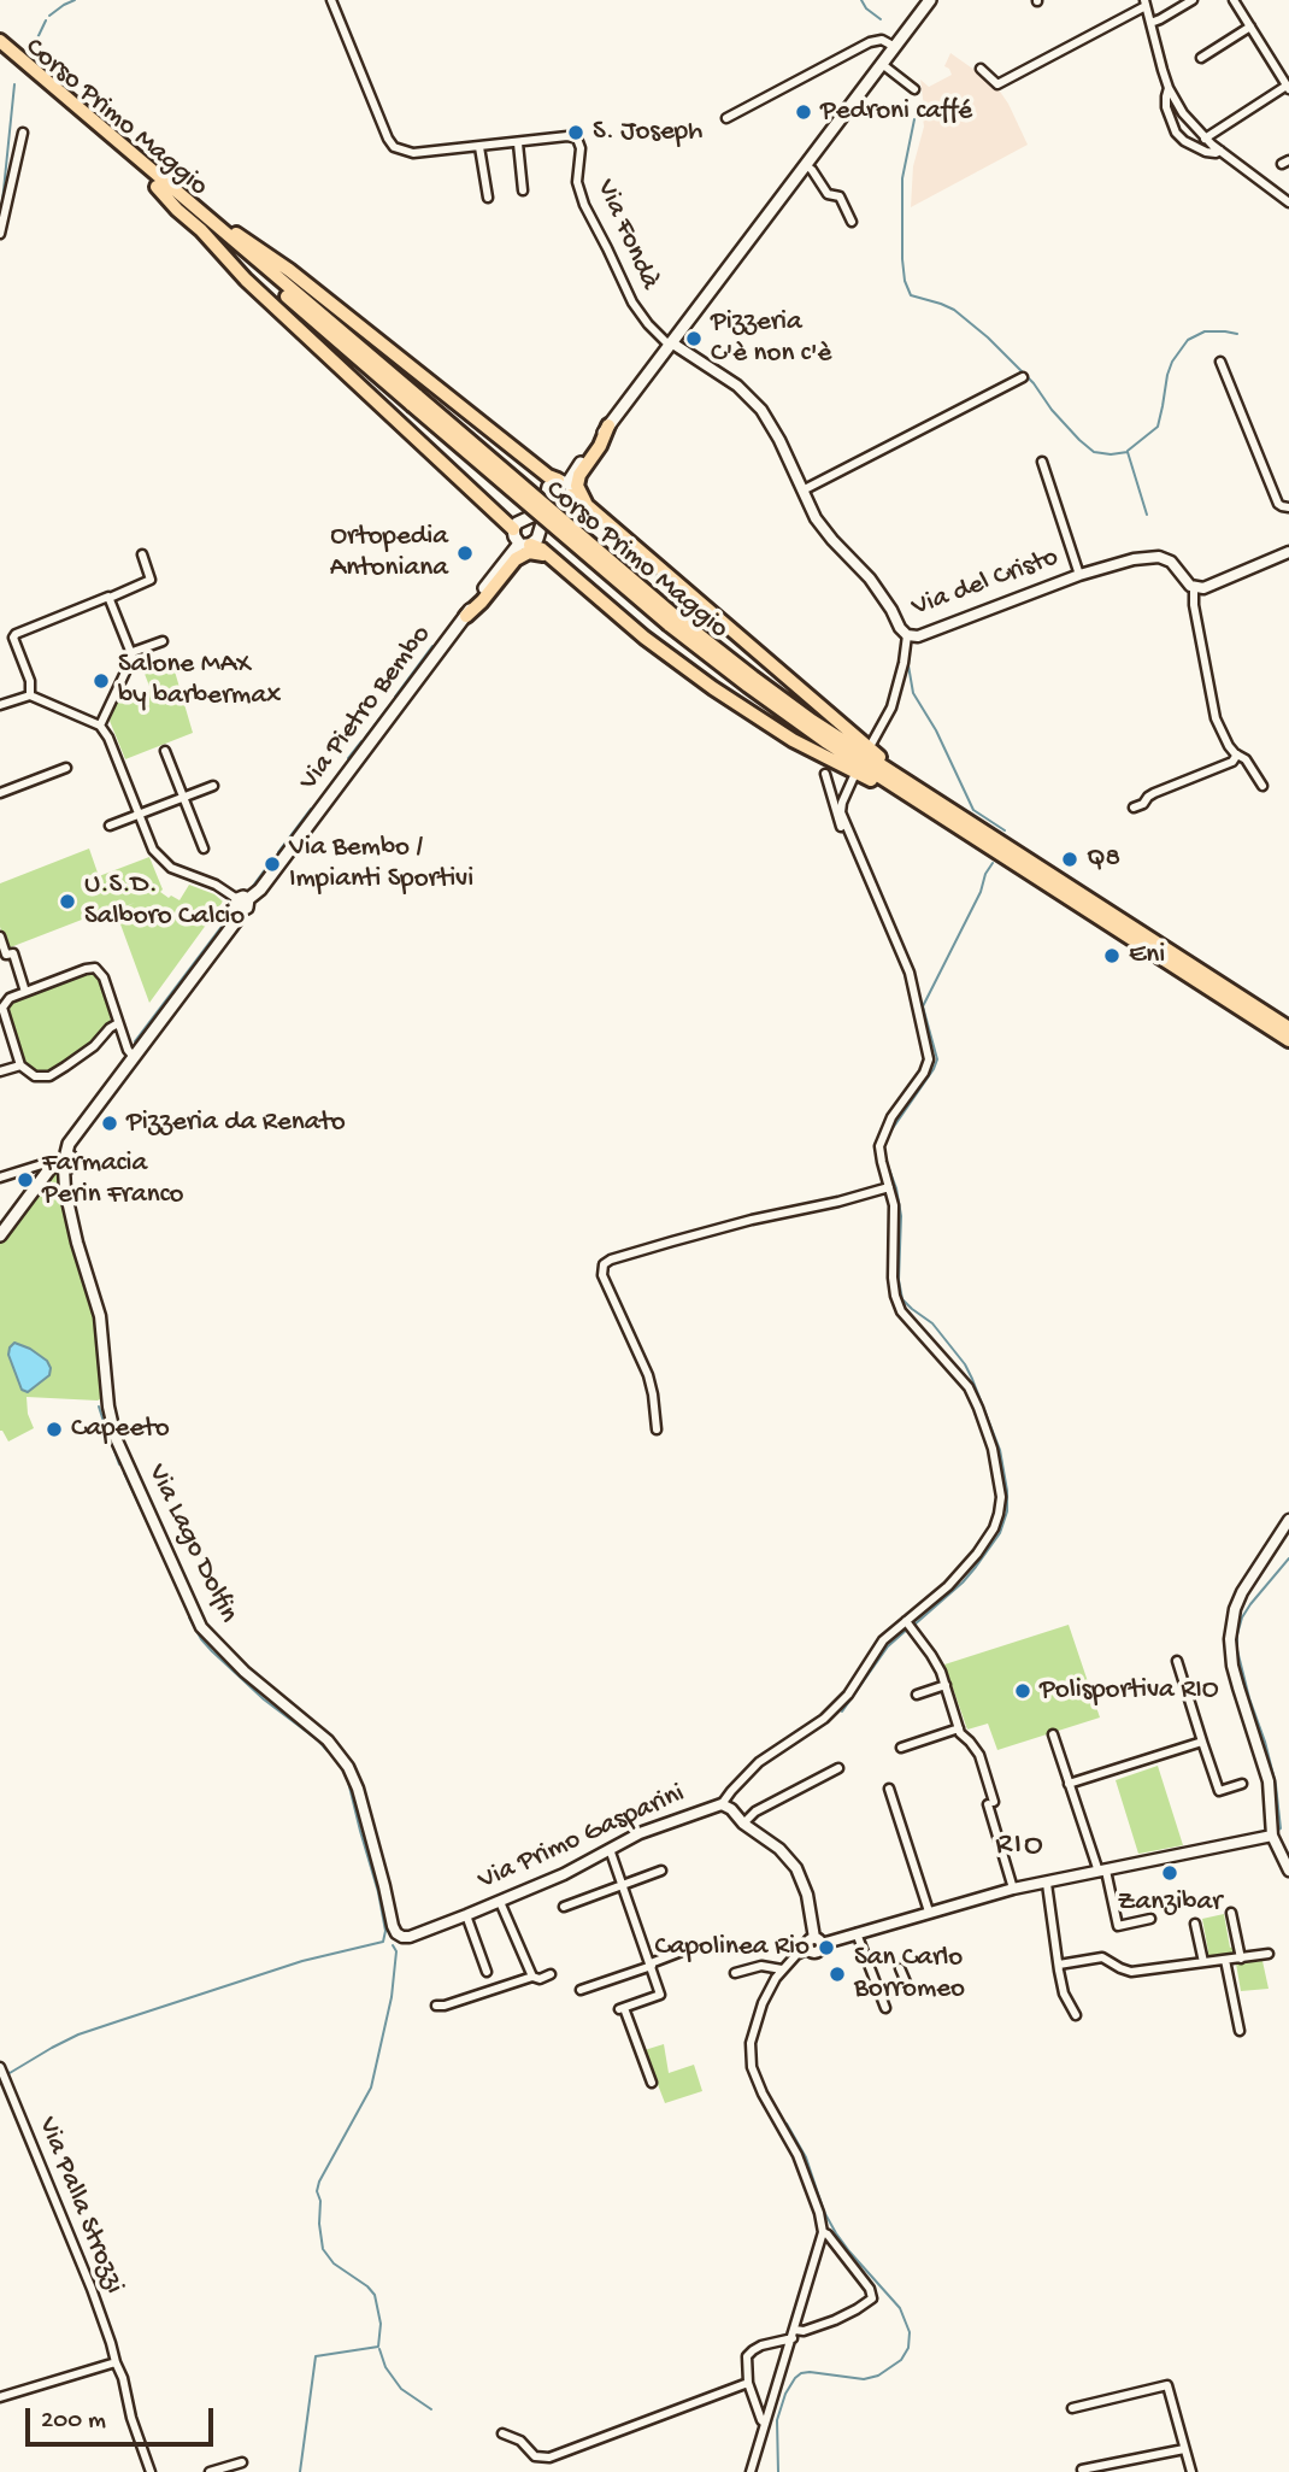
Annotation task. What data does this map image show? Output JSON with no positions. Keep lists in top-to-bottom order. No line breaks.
{"streets":{"highway":["Corso Primo Maggio"],"main road":["Via Pietro Bembo"],"street":["Via Fondà","Via del Cristo","Via Lago Dolfin","Via Primo Gasparini","Via Palla Strozzi"]},"crossings":[["Via Fondà","Via del Cristo"],["Via Fondà","Via Pietro Bembo"],["Via del Cristo","Via Pietro Bembo"],["Via Pietro Bembo","Via Lago Dolfin"],["Via Lago Dolfin","Via Primo Gasparini"]],"districts":["RIO"],"places":["Pedroni caffé","S. Joseph","Pizzeria C'è non c'è","Ortopedia Antoniana","Salone MAX by barbermax","Q8","Via Bembo / Impianti Sportivi","U.S.D. Salboro Calcio","Eni","Pizzeria da Renato","Farmacia Perin Franco","Capeeto","Polisportiva RIO","Zanzibar","Capolinea Rio","San Carlo Borromeo"],"scale_bar":"200 m"}
